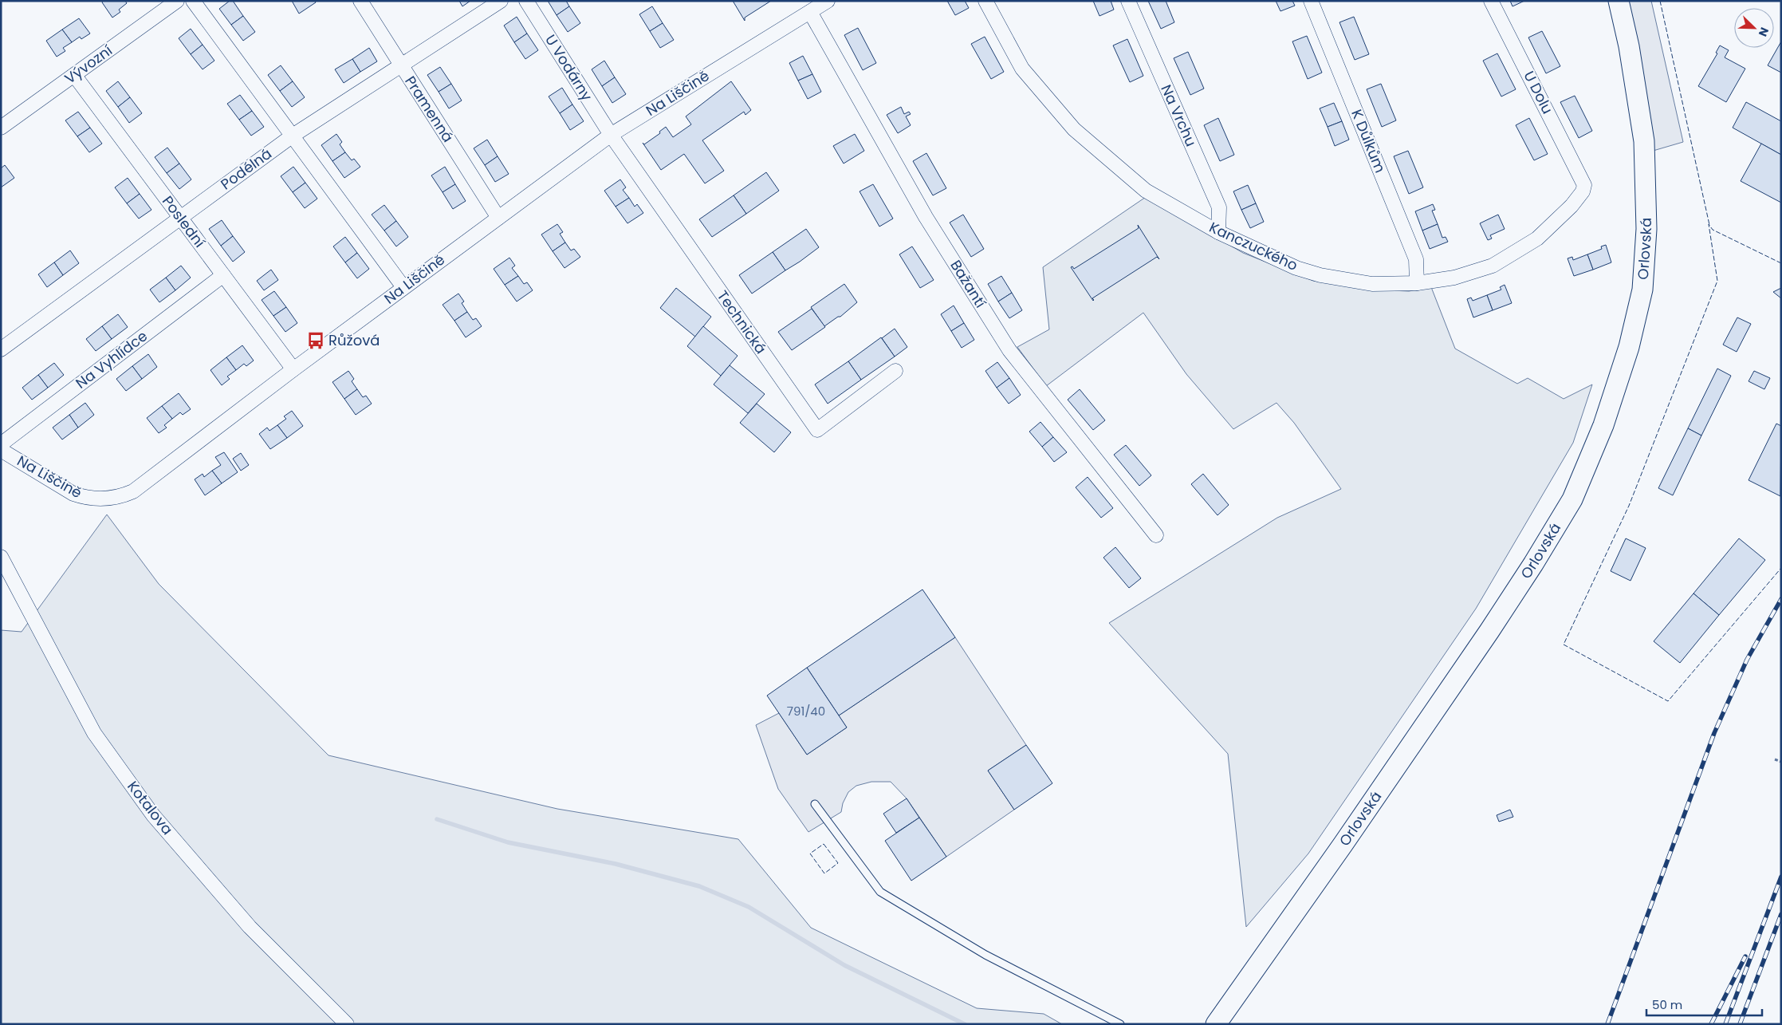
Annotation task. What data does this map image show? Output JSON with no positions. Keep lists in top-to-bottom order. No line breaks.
{"streets":{"main road":["Orlovská"],"street":["Vývozní","U Vodárny","U Dolu","Na Liščině","Pramenná","Na Vrchu","K Důlkům","Podélná","Poslední","Kanczuckého","Bažantí","Technická","Na Vyhlídce","Kotalova"]},"crossings":[["Vývozní","Poslední"],["U Vodárny","Na Liščině"],["U Vodárny","Technická"],["U Dolu","Kanczuckého"],["Na Liščině","Pramenná"],["Na Liščině","Poslední"],["Na Liščině","Bažantí"],["Na Liščině","Technická"],["Pramenná","Podélná"],["Na Vrchu","Kanczuckého"],["K Důlkům","Kanczuckého"],["Podélná","Poslední"],["Poslední","Na Vyhlídce"]],"places":{"bus stop":["Růžová"]},"house_numbers":["791/40"],"scale_bar":"50 m","north":"bottom right"}
